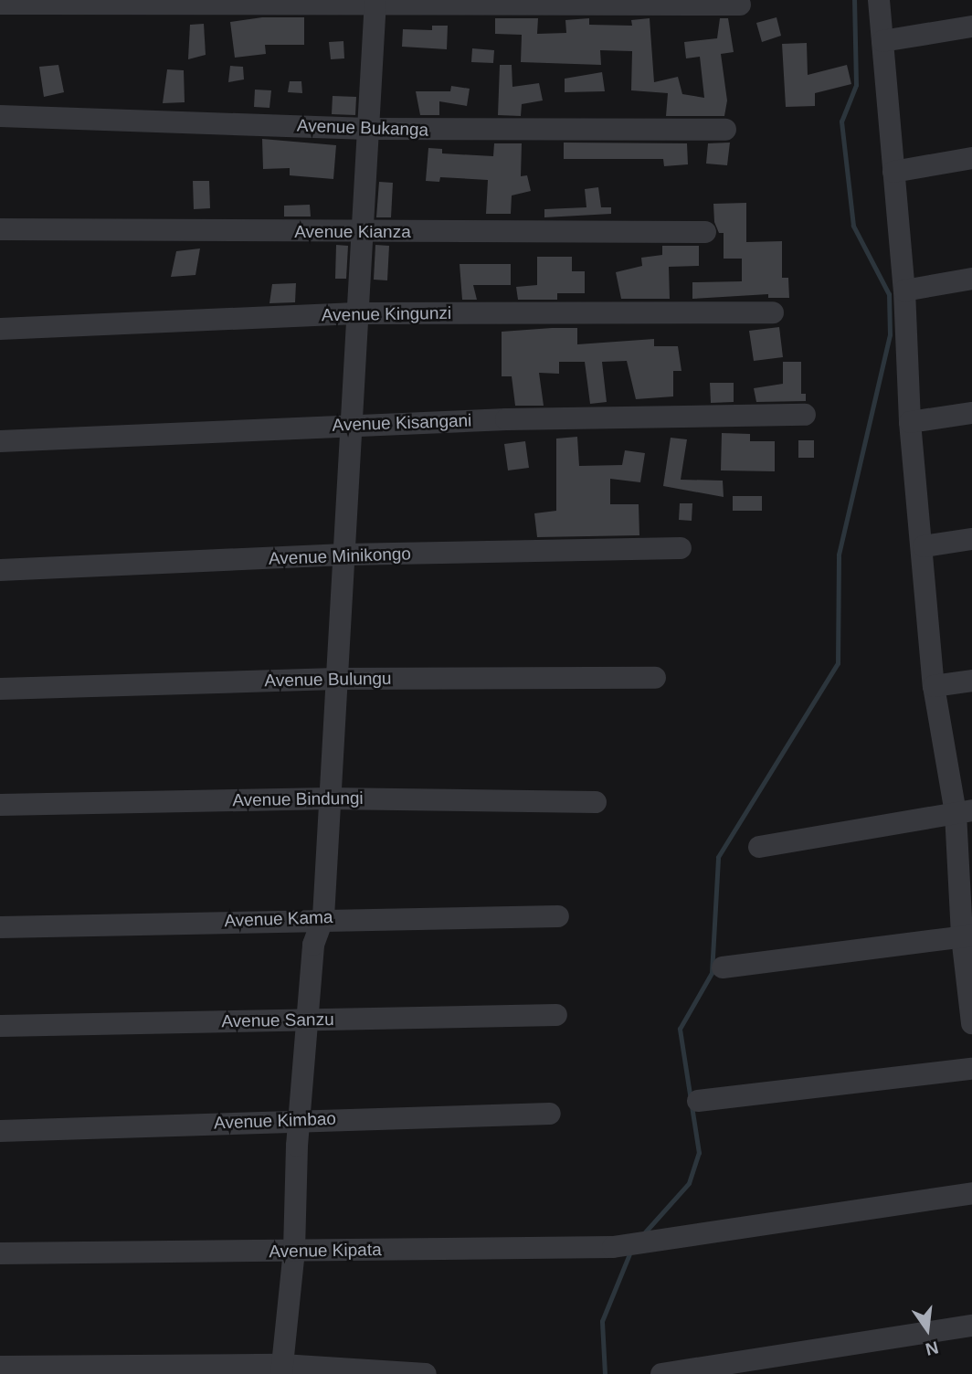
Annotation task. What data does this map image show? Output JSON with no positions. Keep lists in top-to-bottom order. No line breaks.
{"streets":{"street":["Avenue Bukanga","Avenue Kianza","Avenue Kingunzi","Avenue Kisangani","Avenue Minikongo","Avenue Bulungu","Avenue Bindungi","Avenue Kama","Avenue Sanzu","Avenue Kimbao","Avenue Kipata"]},"north":"bottom"}
